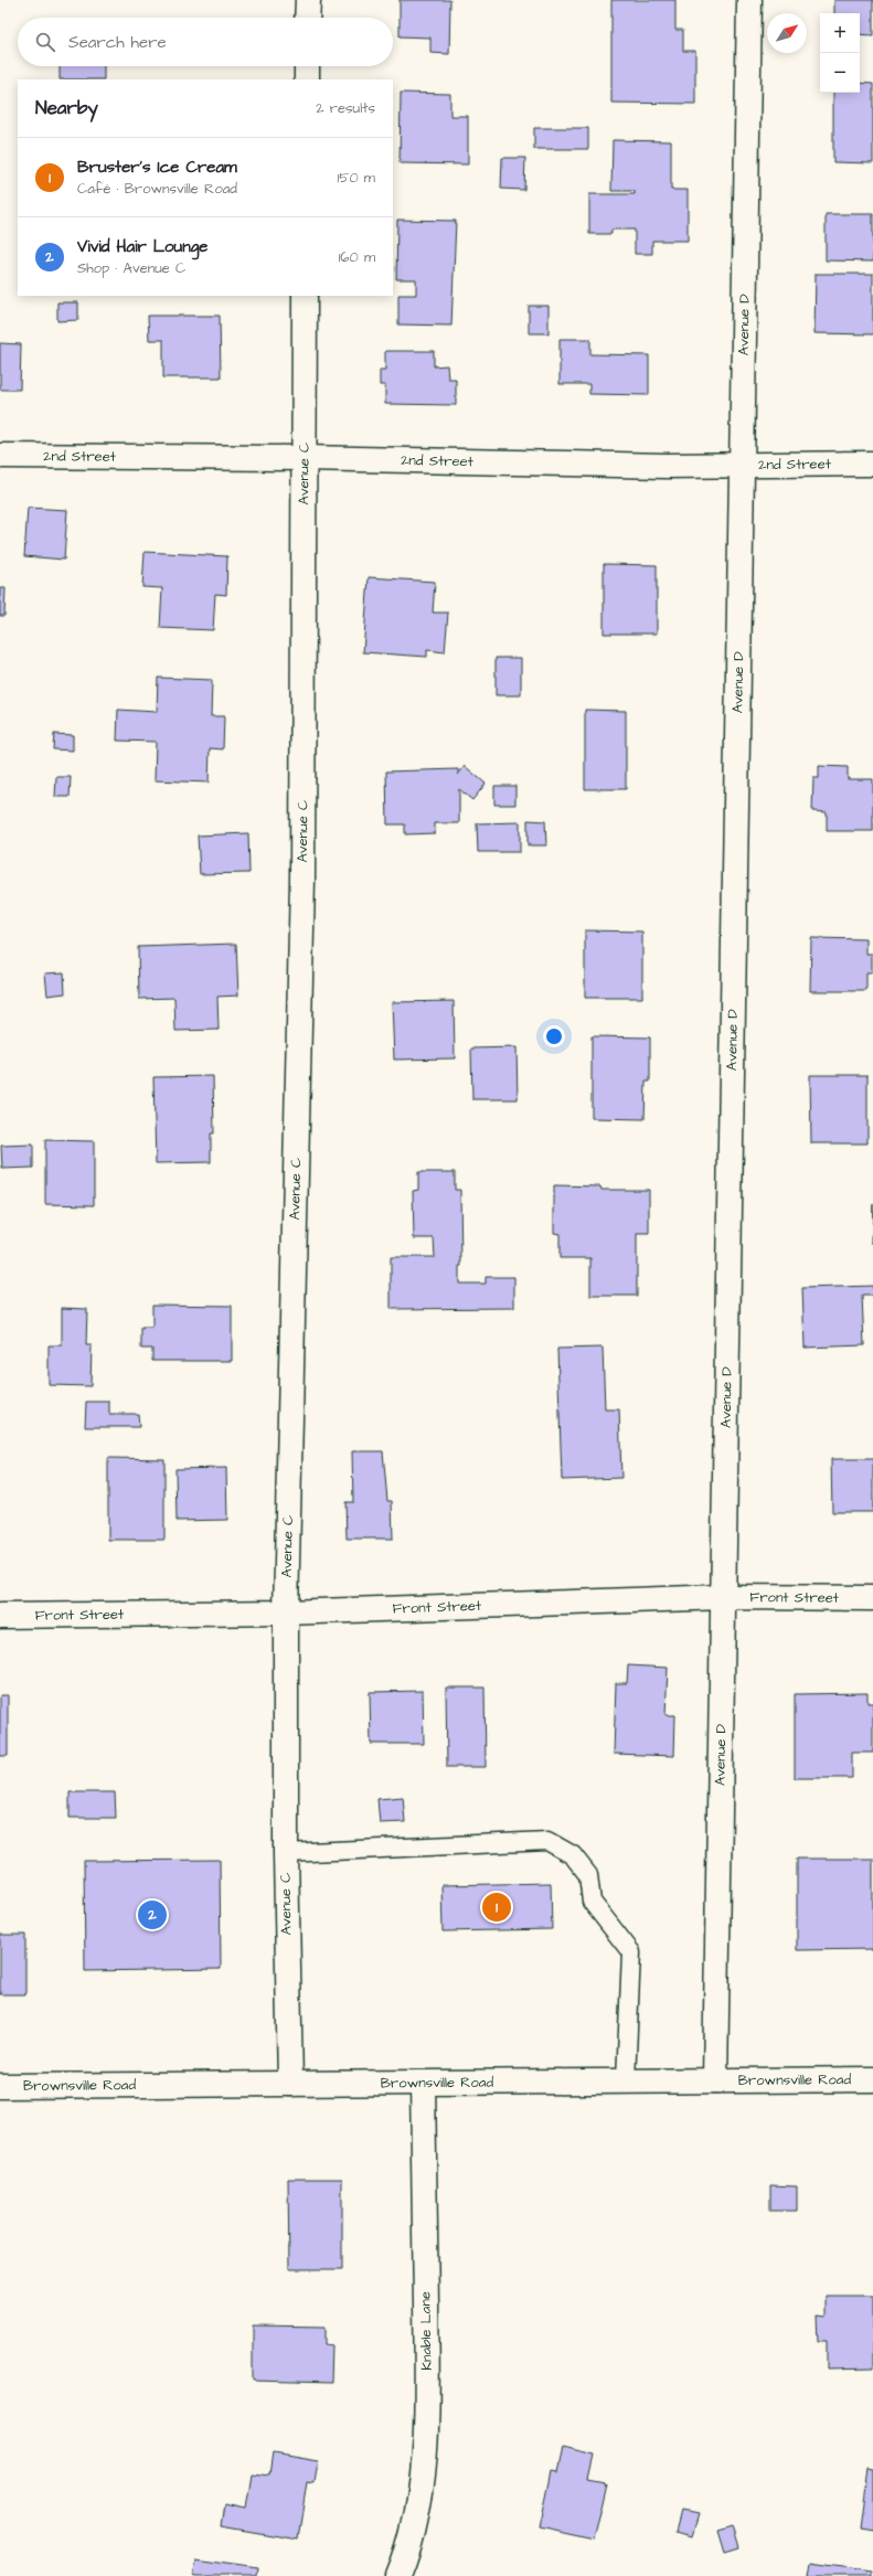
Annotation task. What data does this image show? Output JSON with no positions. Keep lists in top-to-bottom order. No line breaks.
{"streets":{"street":["Avenue D","2nd Street","Avenue C","Front Street","Brownsville Road","Knable Lane"]},"crossings":[["Avenue D","2nd Street"],["Avenue D","Front Street"],["Avenue D","Brownsville Road"],["2nd Street","Avenue C"],["Avenue C","Front Street"],["Avenue C","Brownsville Road"],["Brownsville Road","Knable Lane"]],"north":"top right","page":{"map_buttons":["+","−"],"search":"Search here","heading":["Nearby","2 results"],"list":[{"mark":"1","name":"Bruster's Ice Cream","note":"Café · Brownsville Road","value":"150 m"},{"mark":"2","name":"Vivid Hair Lounge","note":"Shop · Avenue C","value":"160 m"}],"pins":["1","2"]}}
